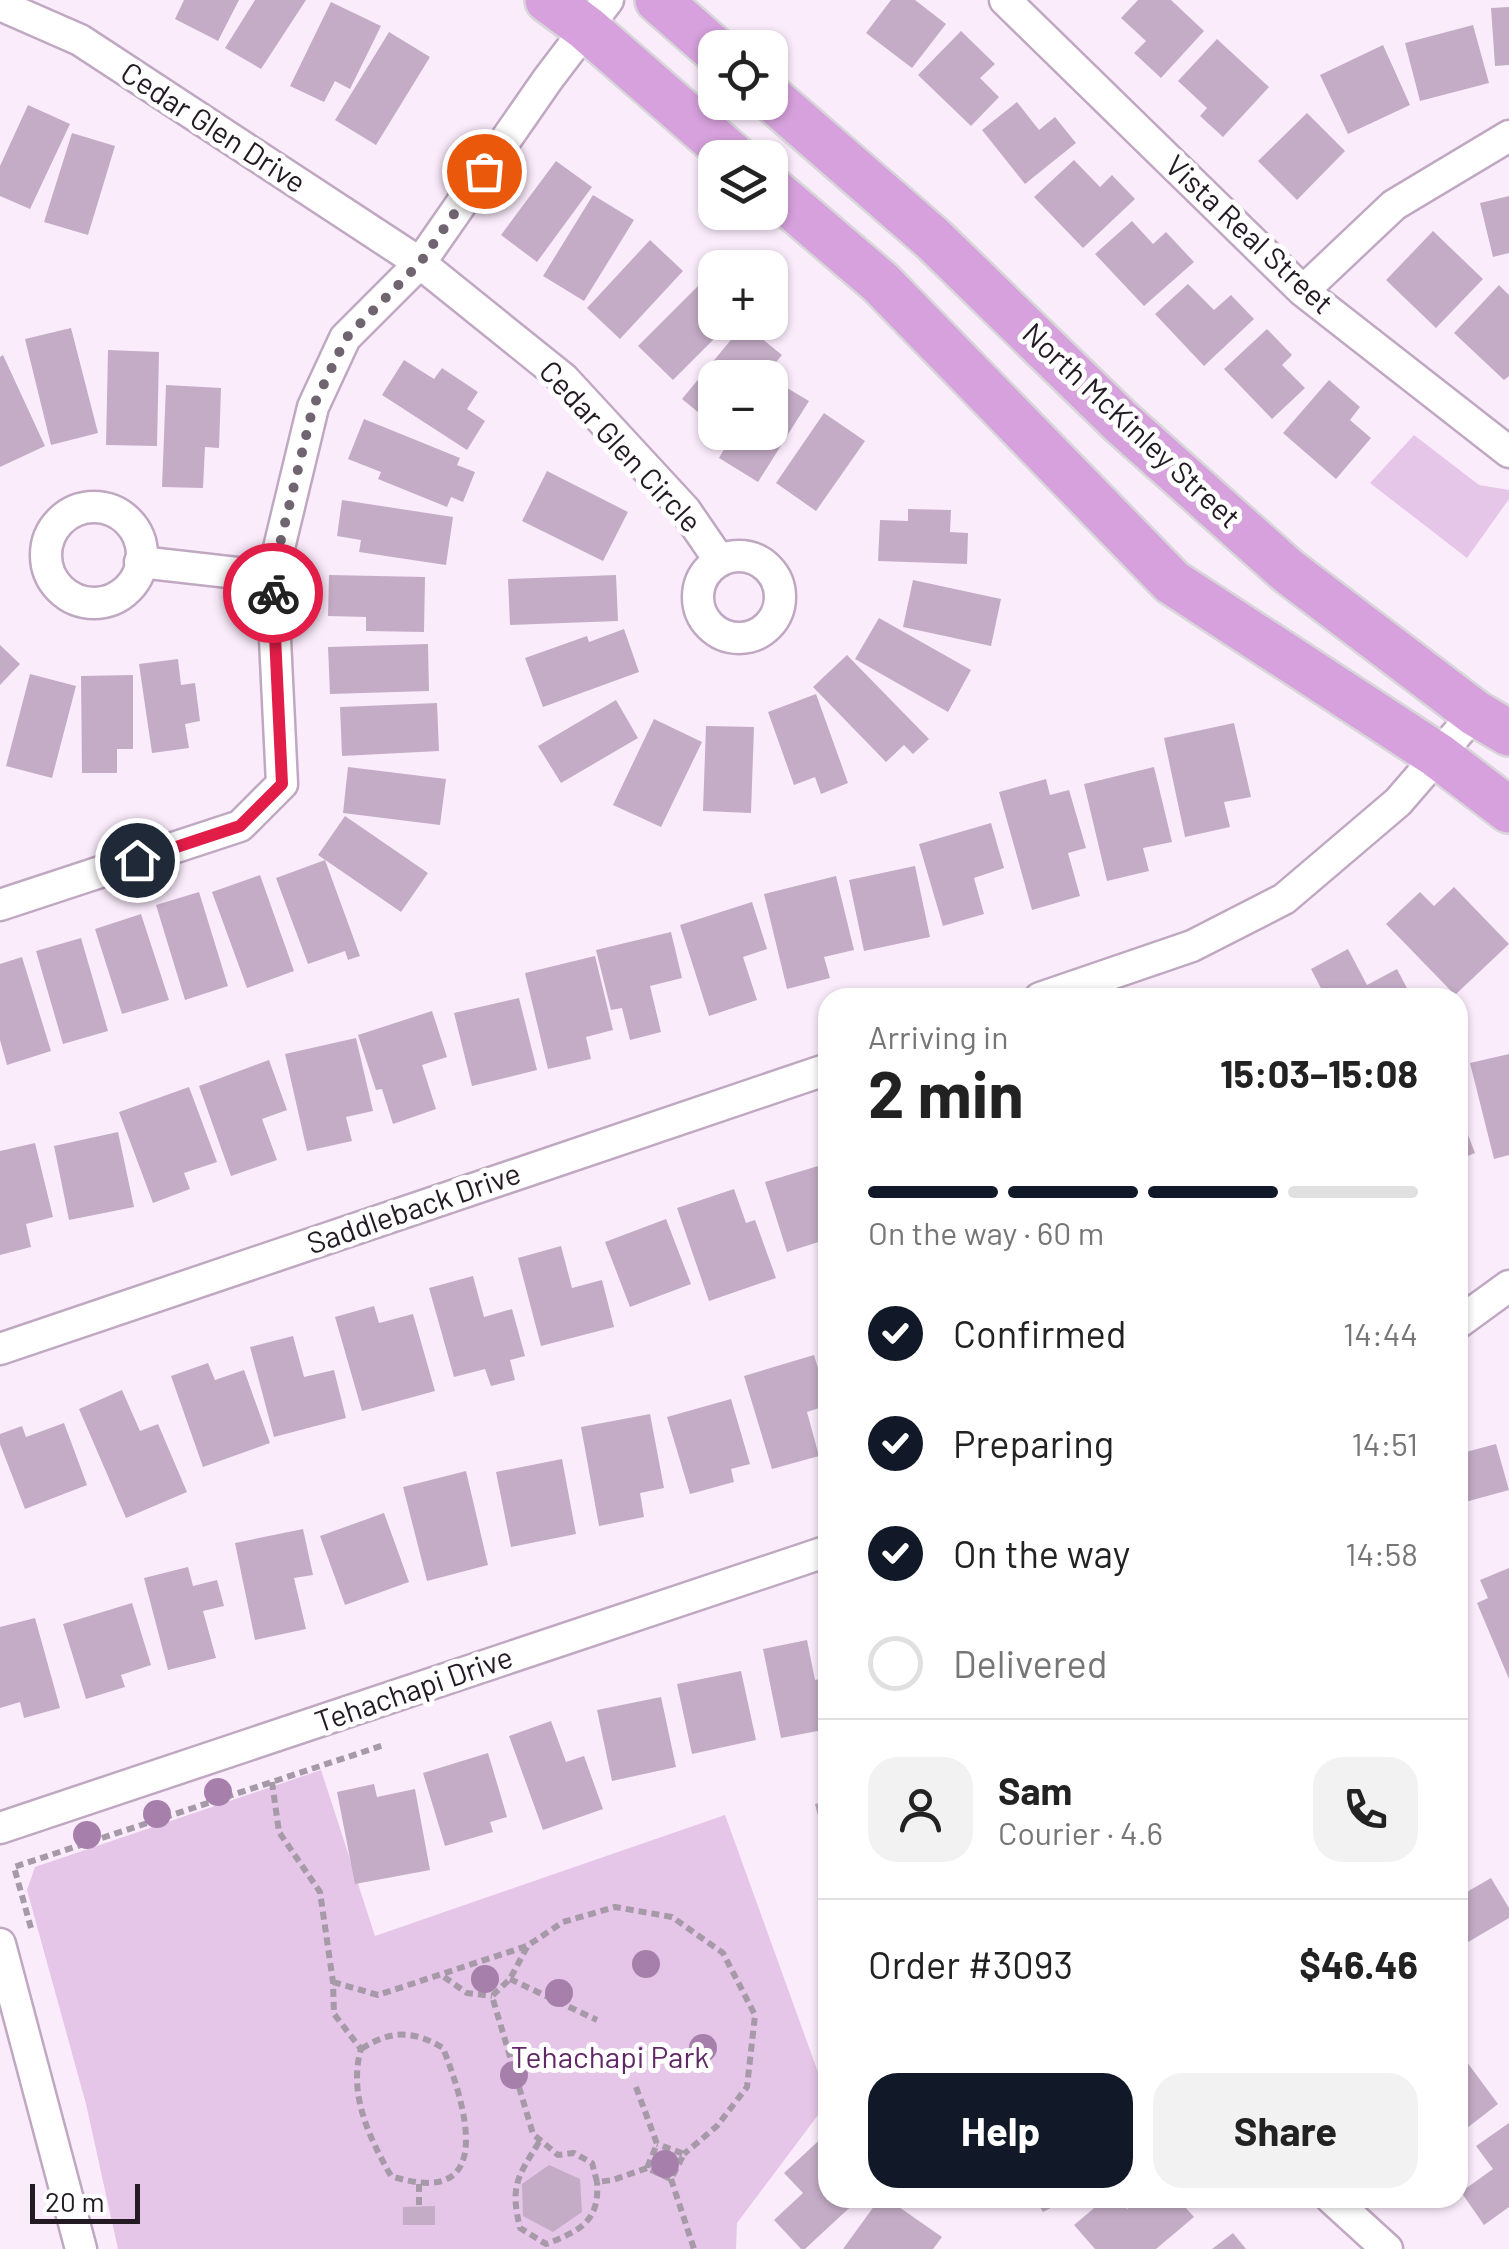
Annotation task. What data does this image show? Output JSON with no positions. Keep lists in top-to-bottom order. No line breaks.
{"streets":{"main road":["North McKinley Street"],"street":["Cedar Glen Drive","Vista Real Street","Cedar Glen Circle","Saddleback Drive","Tehachapi Drive"]},"crossings":[["Cedar Glen Drive","Cedar Glen Circle"]],"parks":["Tehachapi Park"],"scale_bar":"20 m","page":{"map_buttons":["+","−"],"heading":["2 min","Arriving in","15:03–15:08"],"panel":["Sam","Courier · 4.6","Order #3093","$46.46"],"bar":"On the way · 60 m","list":[["Confirmed","14:44"],["Preparing","14:51"],["On the way","14:58"],"Delivered"],"buttons":["Help","Share"],"scale":"20 m"}}
